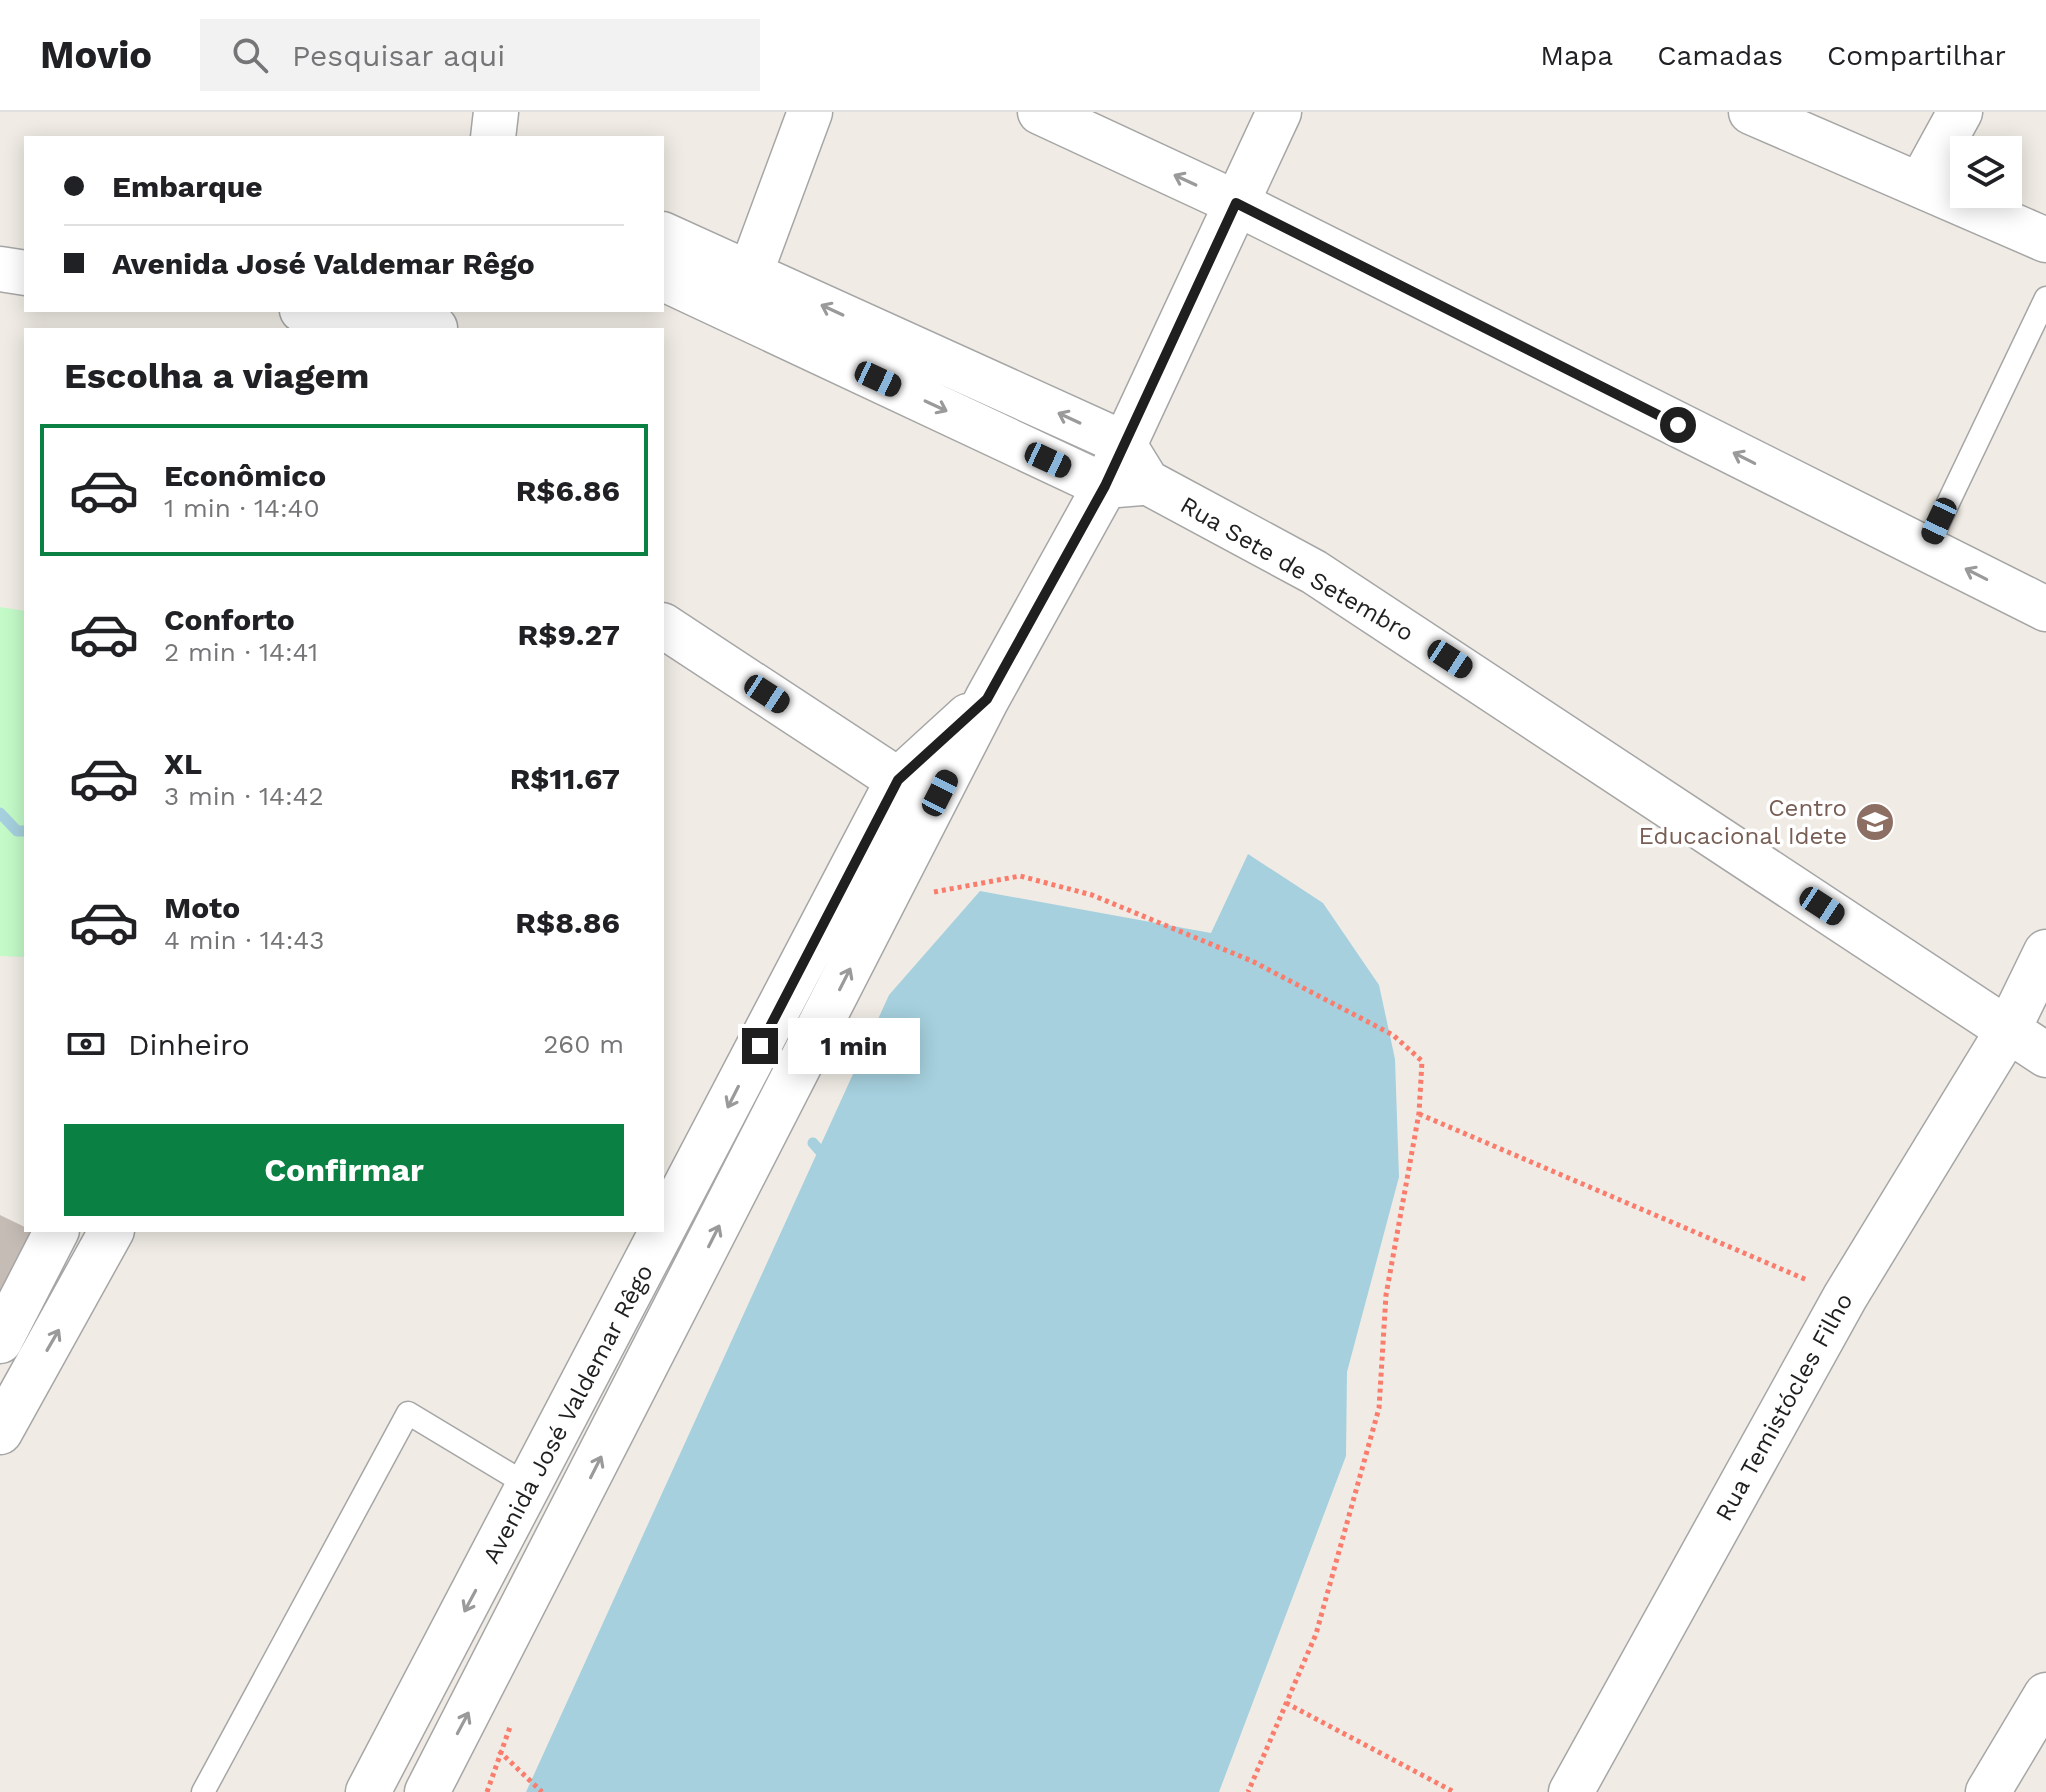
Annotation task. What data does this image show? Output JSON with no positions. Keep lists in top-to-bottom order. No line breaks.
{"streets":{"street":["Rua Sete de Setembro","Rua Temistócles Filho","Avenida José Valdemar Rêgo"]},"crossings":[["Rua Sete de Setembro","Rua Temistócles Filho"],["Rua Sete de Setembro","Avenida José Valdemar Rêgo"]],"places":{"school or university":["Centro Educacional Idete"]},"page":{"header":"Movio","search":"Pesquisar aqui","nav":["Mapa","Camadas","Compartilhar"],"banner":["Embarque","Avenida José Valdemar Rêgo"],"heading":"Escolha a viagem","list":[{"name":"Econômico","note":"1 min · 14:40","value":"R$6.86"},{"name":"Conforto","note":"2 min · 14:41","value":"R$9.27"},{"name":"XL","note":"3 min · 14:42","value":"R$11.67"},{"name":"Moto","note":"4 min · 14:43","value":"R$8.86"}],"pay":["Dinheiro","260 m"],"bubble":"1 min","buttons":"Confirmar"}}
